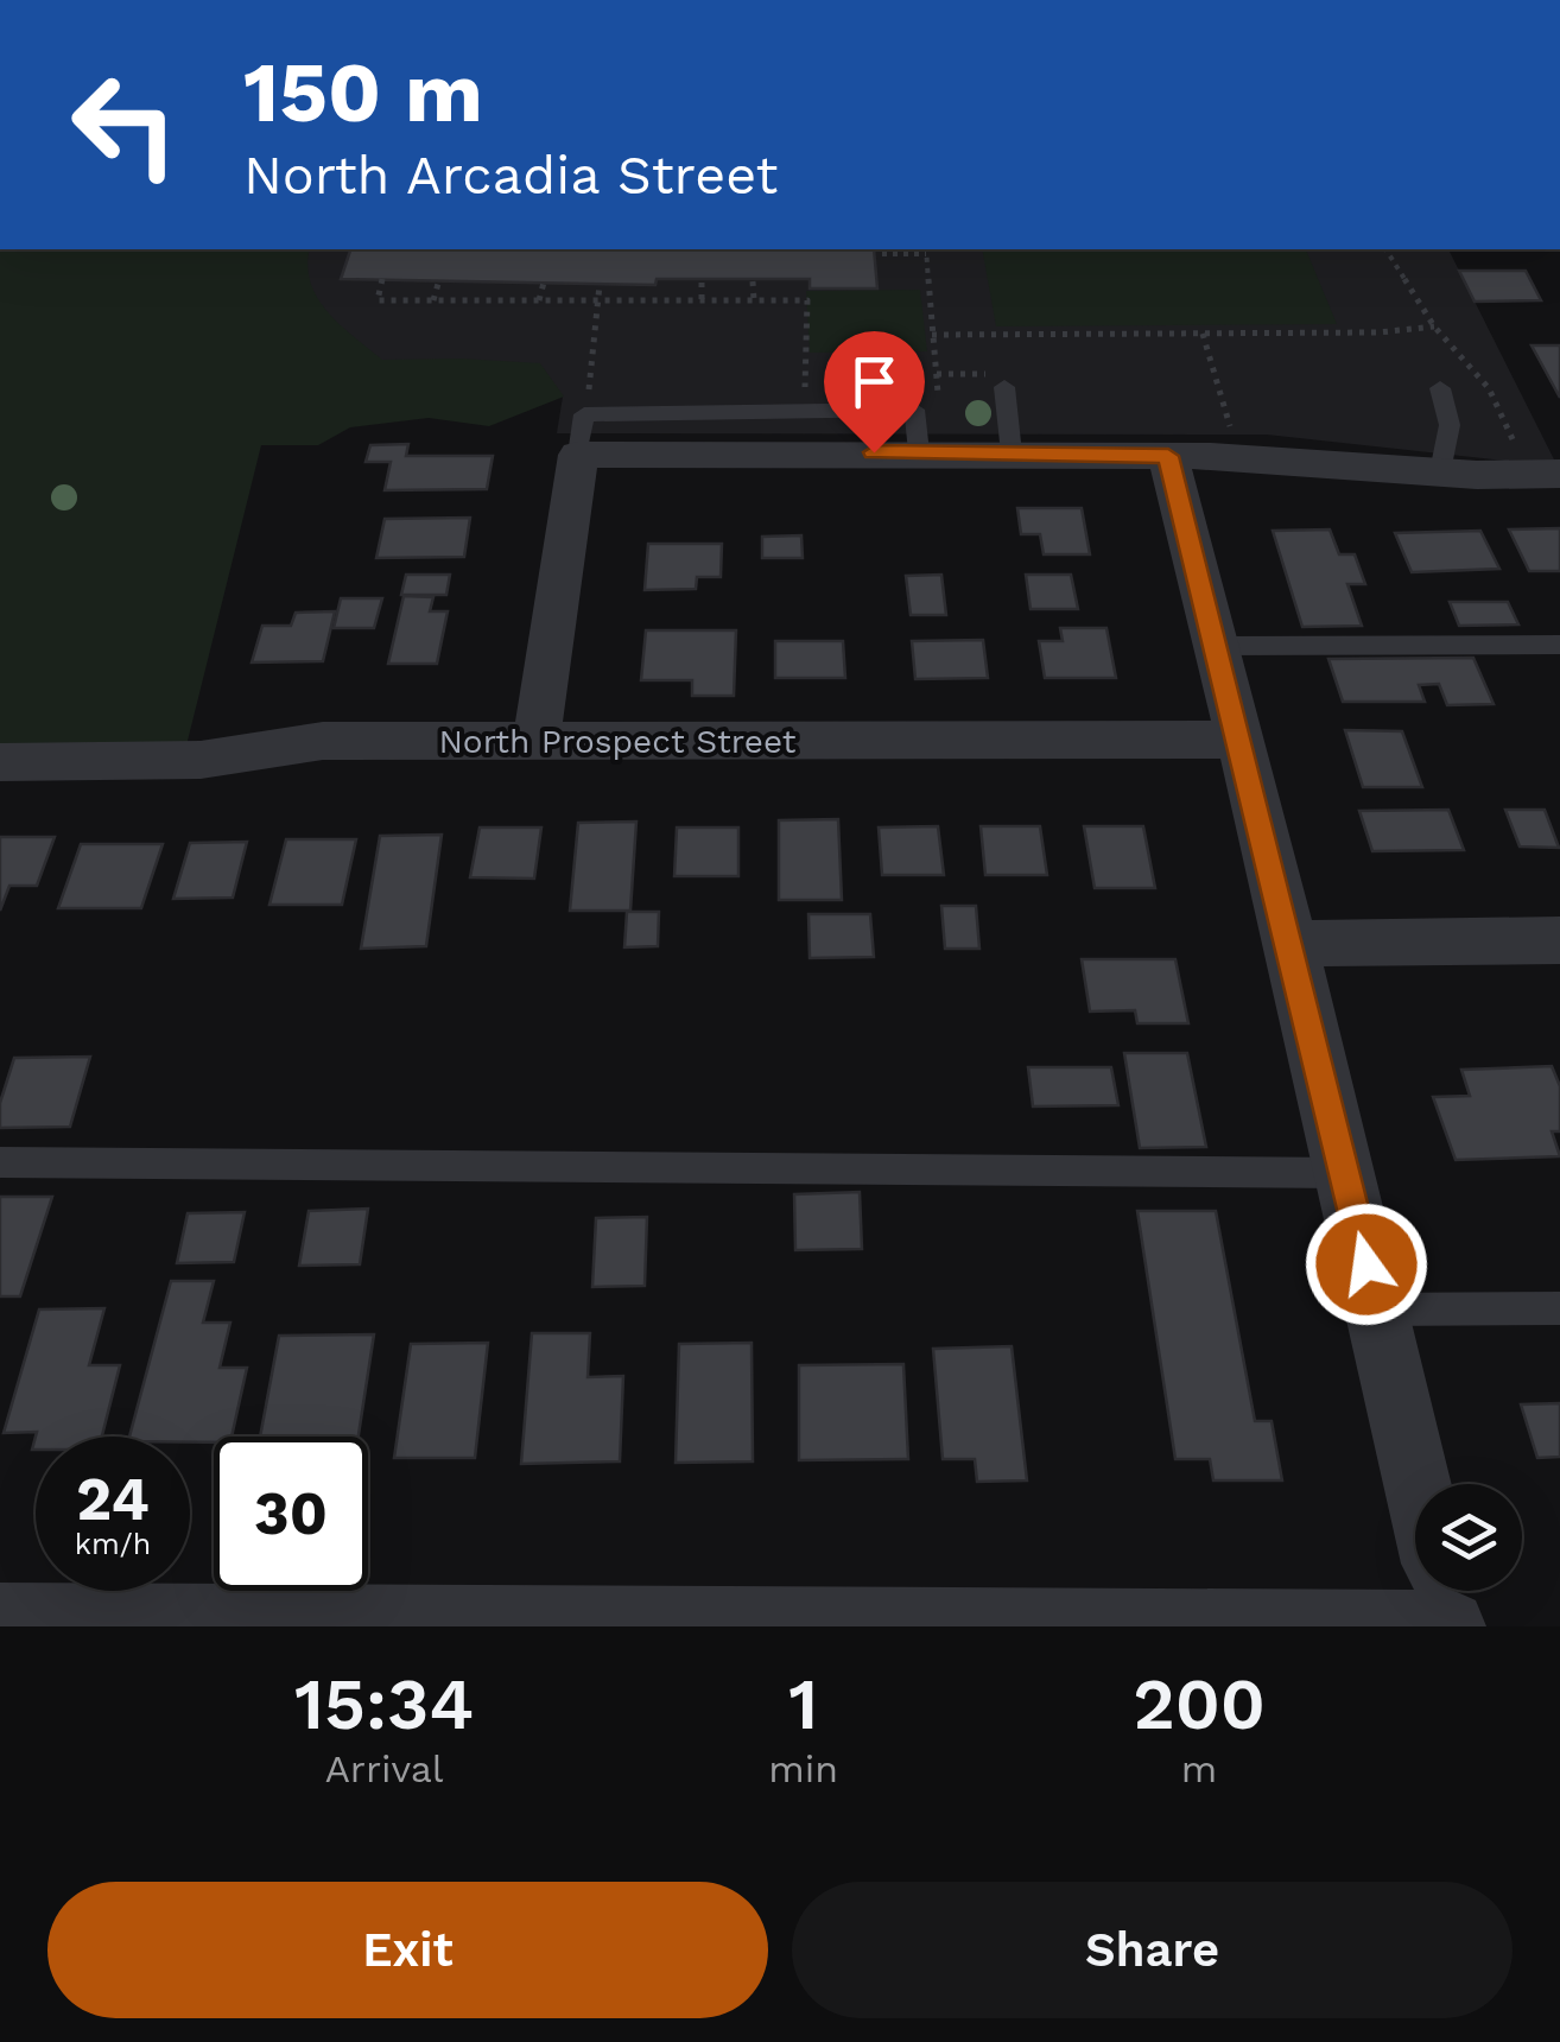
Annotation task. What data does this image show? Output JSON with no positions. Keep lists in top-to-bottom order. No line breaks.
{"streets":{"street":["North Prospect Street"]},"page":{"turn":["150 m","North Arcadia Street"],"speed":"24 km/h","limit":"30","eta":["15:34","Arrival","1","min","200","m"],"buttons":["Exit","Share"]}}
